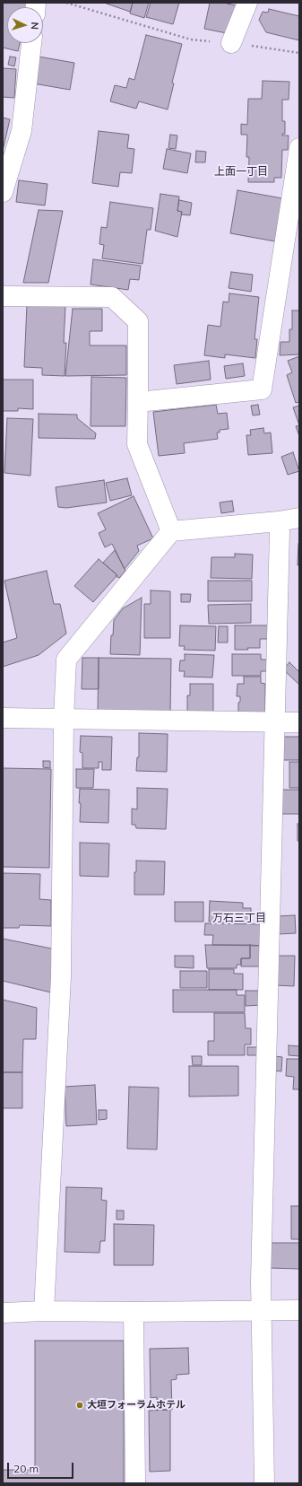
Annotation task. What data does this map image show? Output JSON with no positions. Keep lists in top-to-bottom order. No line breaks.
{"districts":["上面一丁目","万石三丁目"],"places":["大垣フォーラムホテル"],"scale_bar":"20 m","north":"right"}
